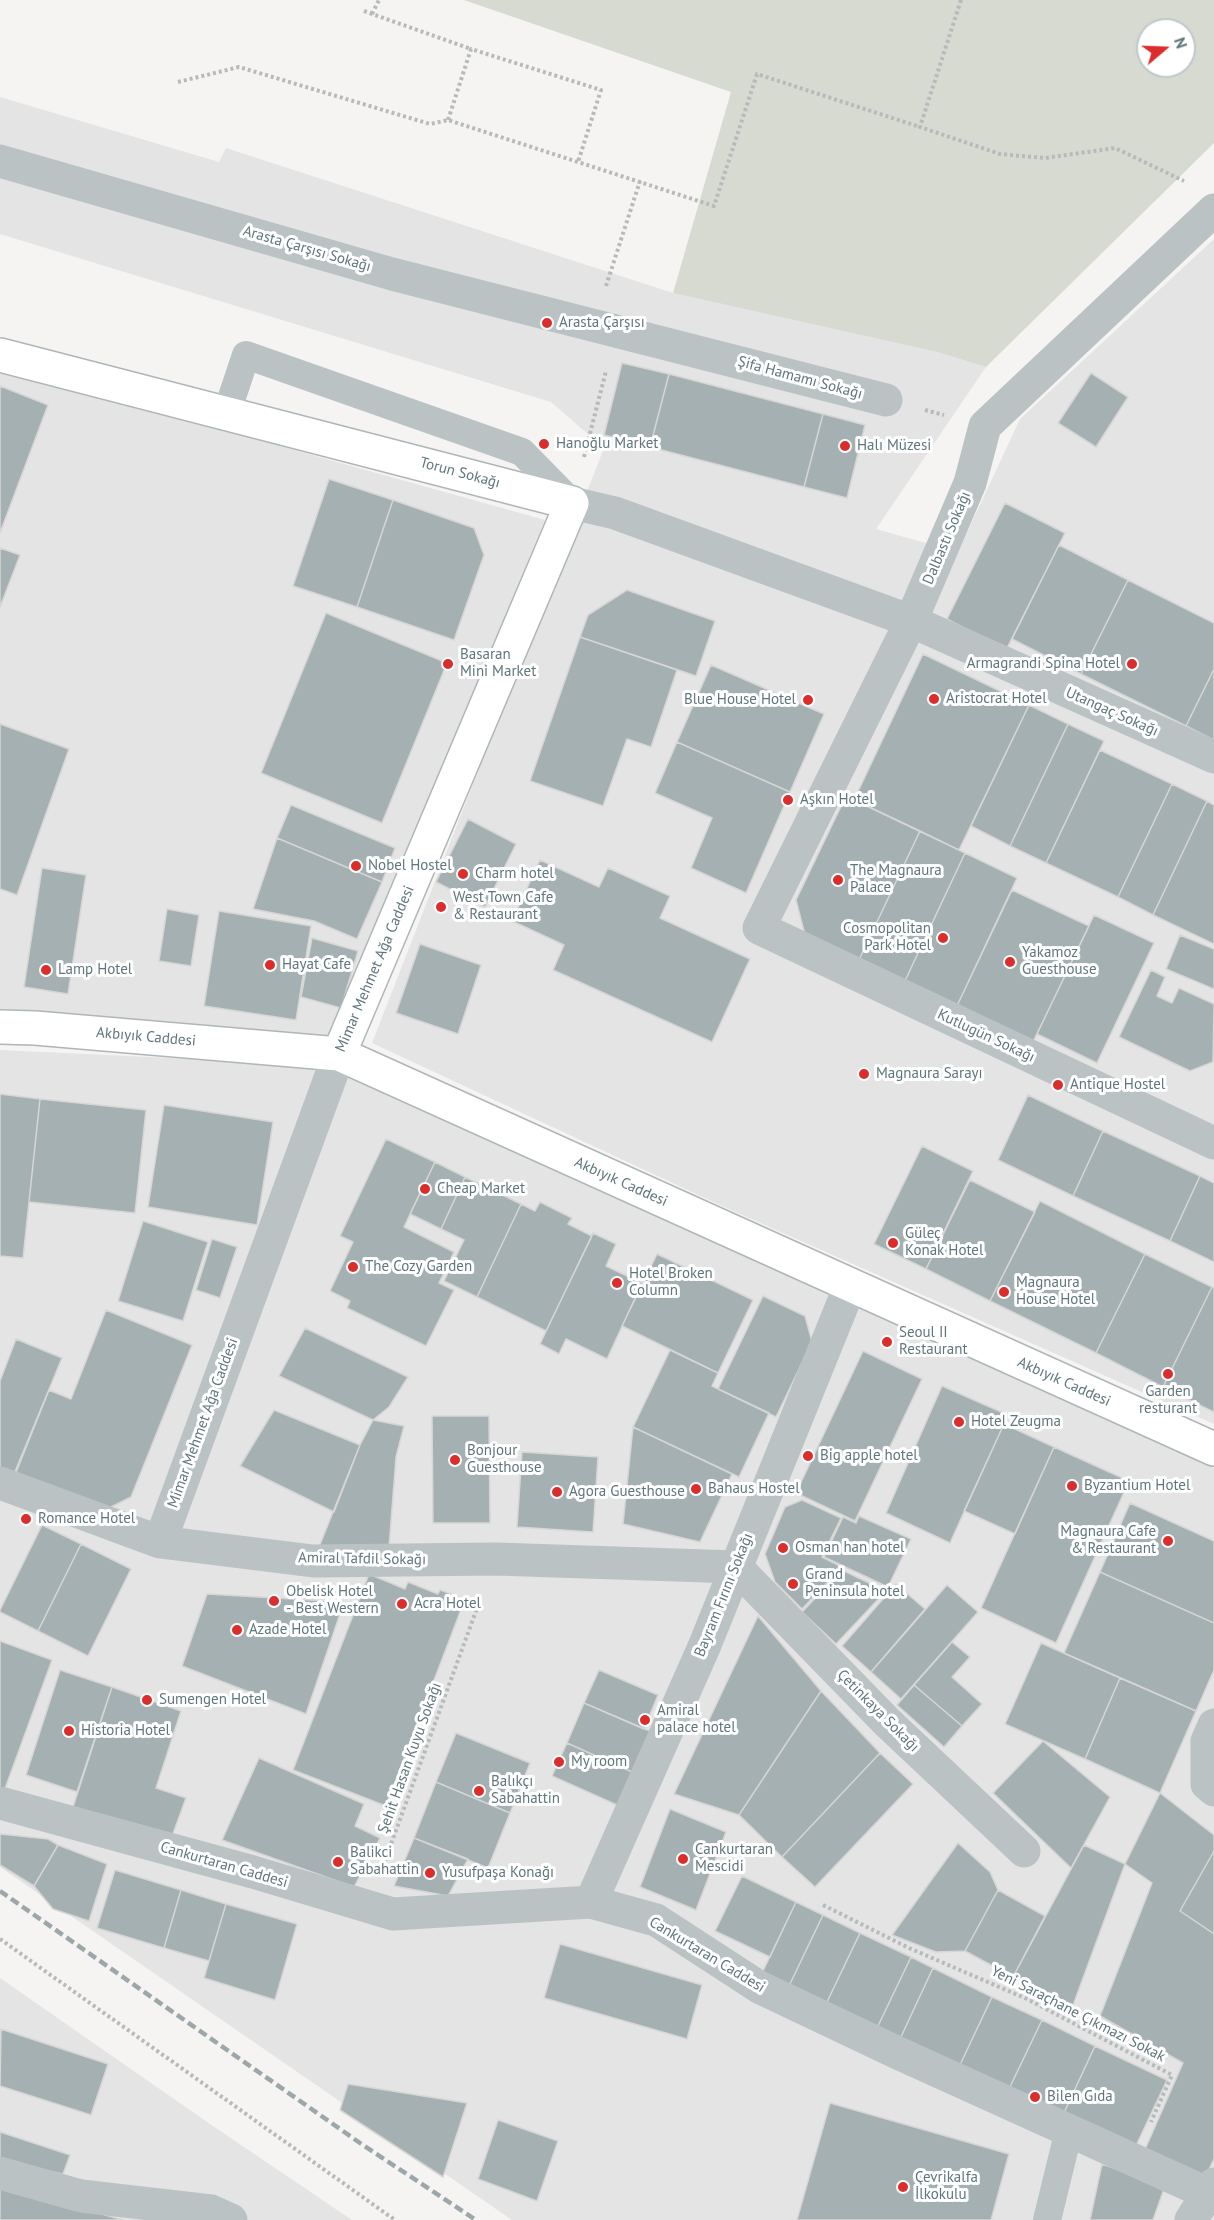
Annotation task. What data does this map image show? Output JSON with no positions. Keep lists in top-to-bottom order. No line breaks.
{"streets":{"street":["Arasta Çarşısı Sokağı","Şifa Hamamı Sokağı","Torun Sokağı","Dalbastı Sokağı","Utangaç Sokağı","Mimar Mehmet Ağa Caddesi","Kutlugün Sokağı","Akbıyık Caddesi","Amiral Tafdil Sokağı","Bayram Fırını Sokağı","Çetinkaya Sokağı","Cankurtaran Caddesi"],"path":["Şehit Hasan Kuyu Sokağı","Yeni Saraçhane Çıkmazı Sokak"]},"crossings":[["Arasta Çarşısı Sokağı","Şifa Hamamı Sokağı"],["Torun Sokağı","Dalbastı Sokağı"],["Torun Sokağı","Utangaç Sokağı"],["Torun Sokağı","Mimar Mehmet Ağa Caddesi"],["Dalbastı Sokağı","Utangaç Sokağı"],["Dalbastı Sokağı","Kutlugün Sokağı"],["Mimar Mehmet Ağa Caddesi","Akbıyık Caddesi"],["Mimar Mehmet Ağa Caddesi","Amiral Tafdil Sokağı"],["Akbıyık Caddesi","Bayram Fırını Sokağı"],["Amiral Tafdil Sokağı","Bayram Fırını Sokağı"],["Amiral Tafdil Sokağı","Çetinkaya Sokağı"],["Bayram Fırını Sokağı","Çetinkaya Sokağı"],["Bayram Fırını Sokağı","Cankurtaran Caddesi"],["Şehit Hasan Kuyu Sokağı","Cankurtaran Caddesi"],["Cankurtaran Caddesi","Yeni Saraçhane Çıkmazı Sokak"]],"places":["Arasta Çarşısı","Hanoğlu Market","Halı Müzesi","Basaran Mini Market","Armagrandi Spina Hotel","Aristocrat Hotel","Blue House Hotel","Aşkın Hotel","Nobel Hostel","Charm hotel","The Magnaura Palace","West Town Cafe & Restaurant","Cosmopolitan Park Hotel","Yakamoz Guesthouse","Hayat Cafe","Lamp Hotel","Magnaura Sarayı","Antique Hostel","Cheap Market","Güleç Konak Hotel","The Cozy Garden","Hotel Broken Column","Magnaura House Hotel","Seoul II Restaurant","Garden resturant","Hotel Zeugma","Big apple hotel","Bonjour Guesthouse","Byzantium Hotel","Bahaus Hostel","Agora Guesthouse","Romance Hotel","Magnaura Cafe & Restaurant","Osman han hotel","Grand Peninsula hotel","Obelisk Hotel - Best Western","Acra Hotel","Azade Hotel","Sumengen Hotel","Amiral palace hotel","Historia Hotel","My room","Balıkçı Sabahattin","Cankurtaran Mescidi","Balikci Sabahattin","Yusufpaşa Konağı","Bilen Gıda","Çevrikalfa İlkokulu"],"north":"right"}
